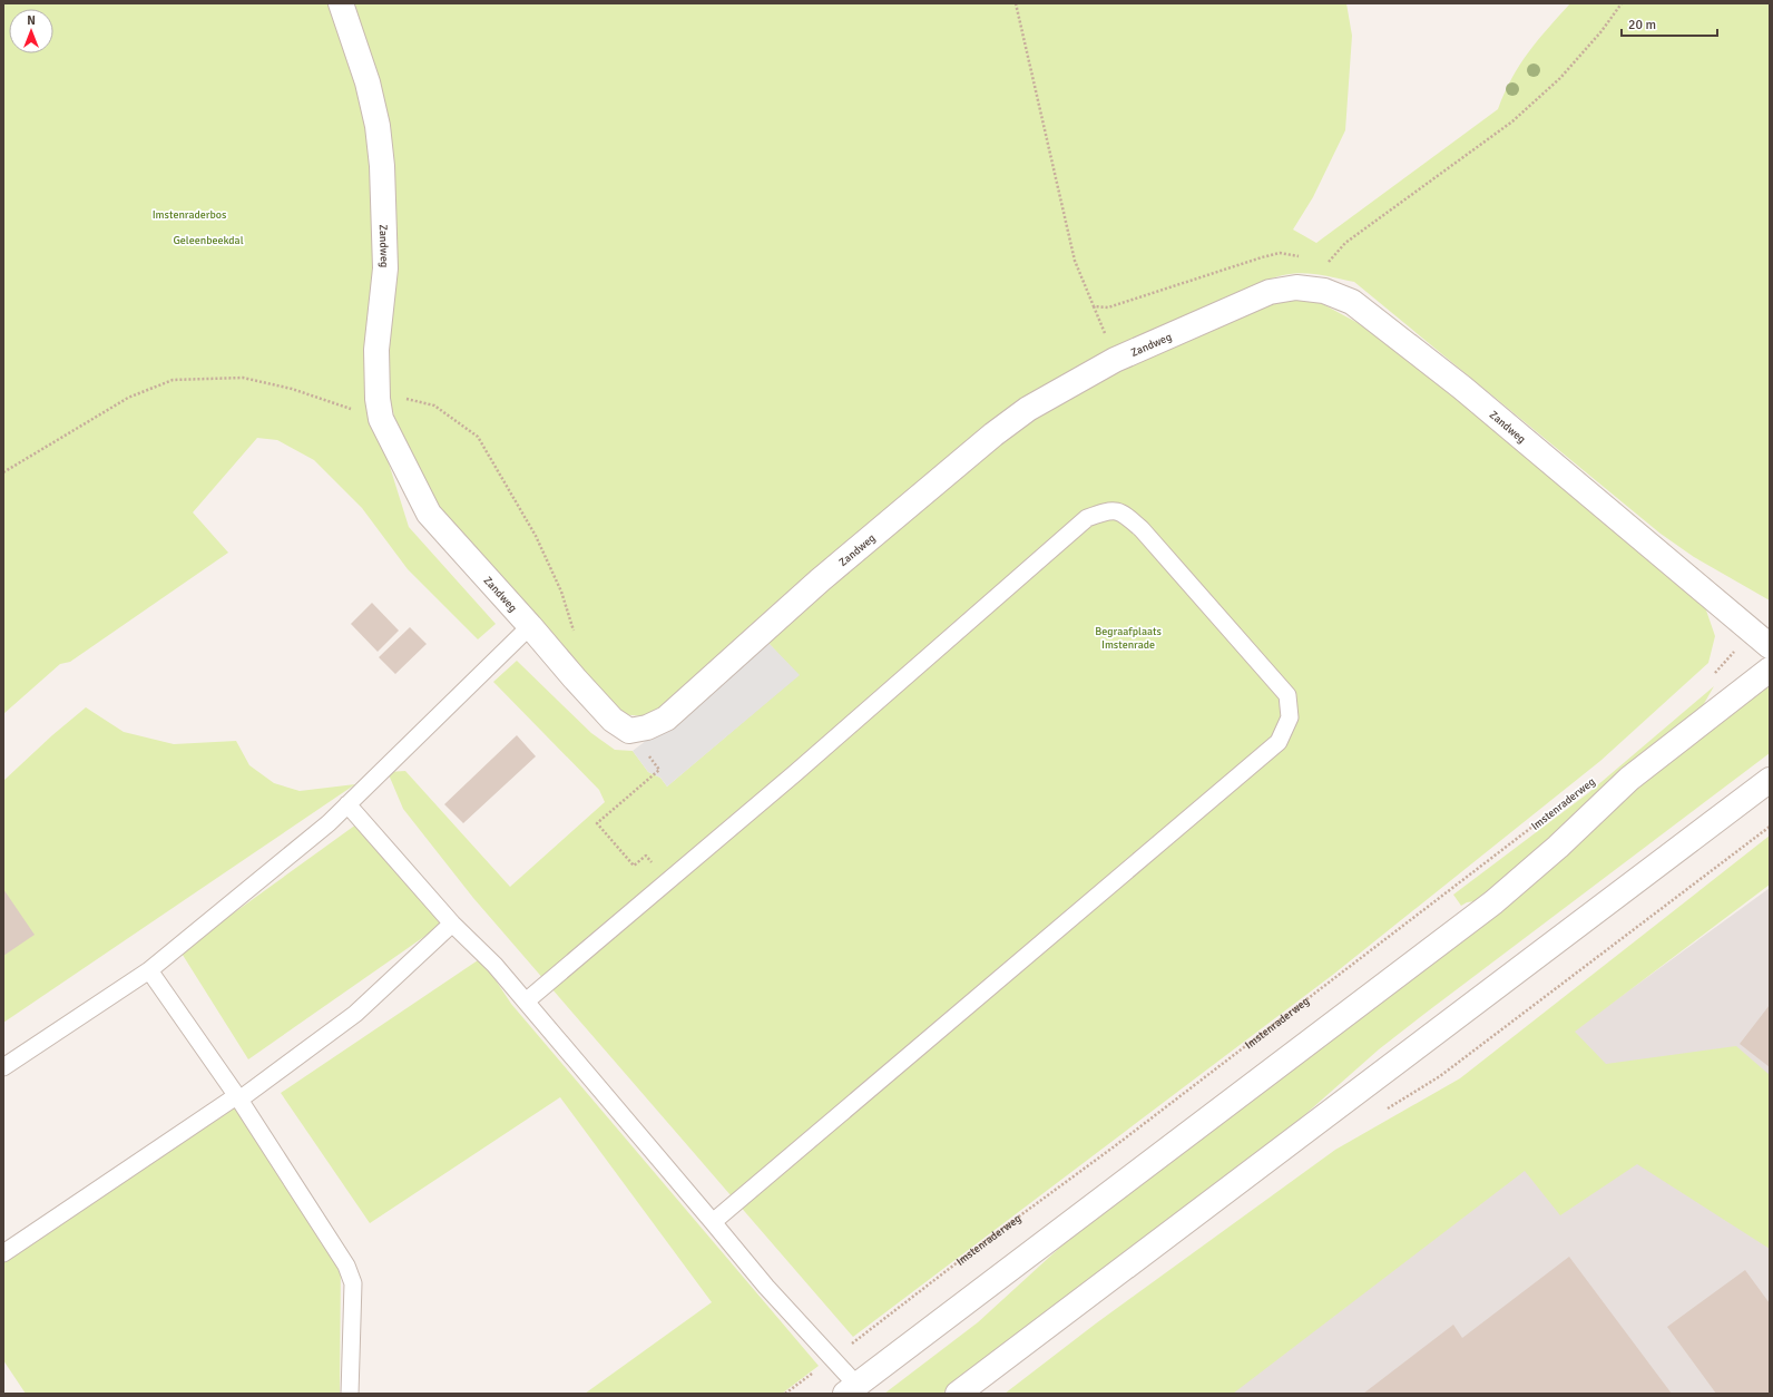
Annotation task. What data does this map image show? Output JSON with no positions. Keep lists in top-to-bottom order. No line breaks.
{"streets":{"street":["Zandweg"],"path":["Imstenraderweg"]},"parks":["Imstenraderbos","Geleenbeekdal","Begraafplaats Imstenrade"],"scale_bar":"20 m","north":"top"}
